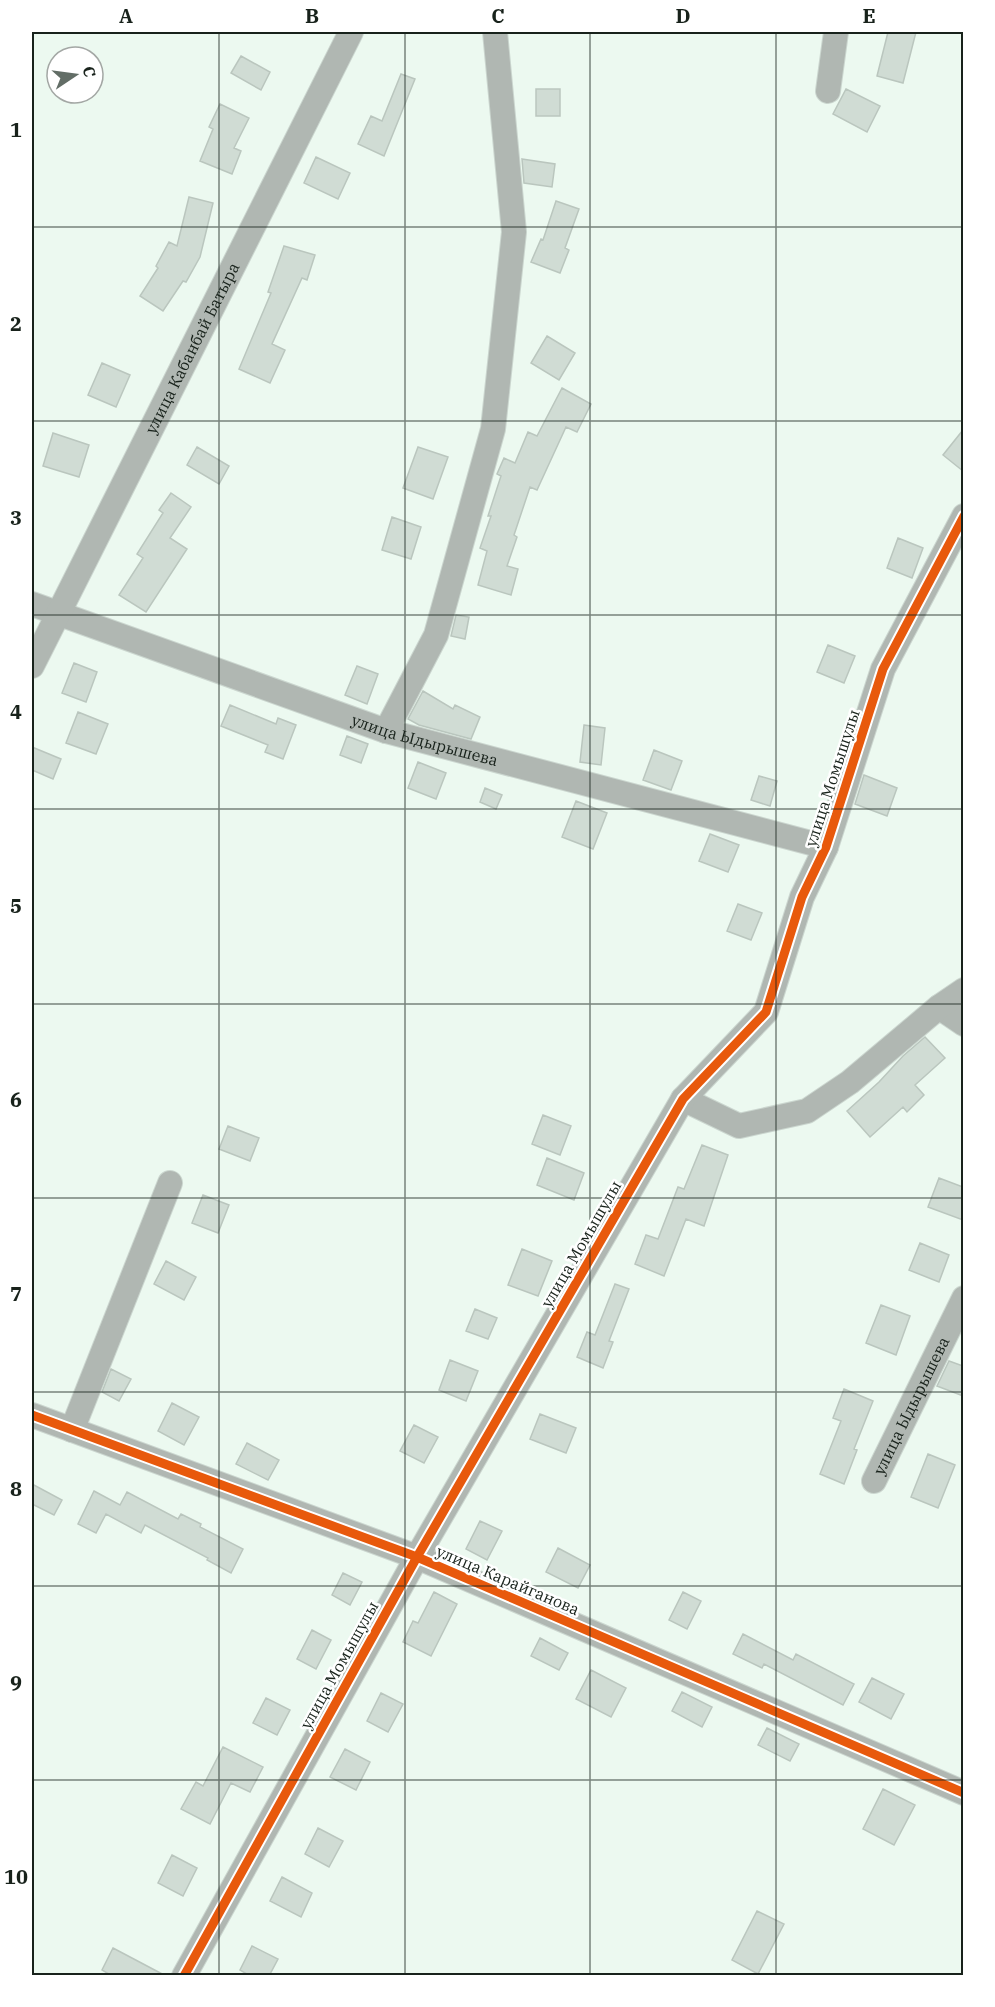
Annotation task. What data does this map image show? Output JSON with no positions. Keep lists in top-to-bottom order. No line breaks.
{"streets":{"street":["улица Кабанбай Батыра","улица Ыдырышева","улица Момышулы","улица Карайганова"]},"crossings":[["улица Кабанбай Батыра","улица Ыдырышева"],["улица Ыдырышева","улица Момышулы"],["улица Момышулы","улица Карайганова"]],"north":"right","grid":{"columns":["A","B","C","D","E"],"rows":["1","2","3","4","5","6","7","8","9","10"]}}
